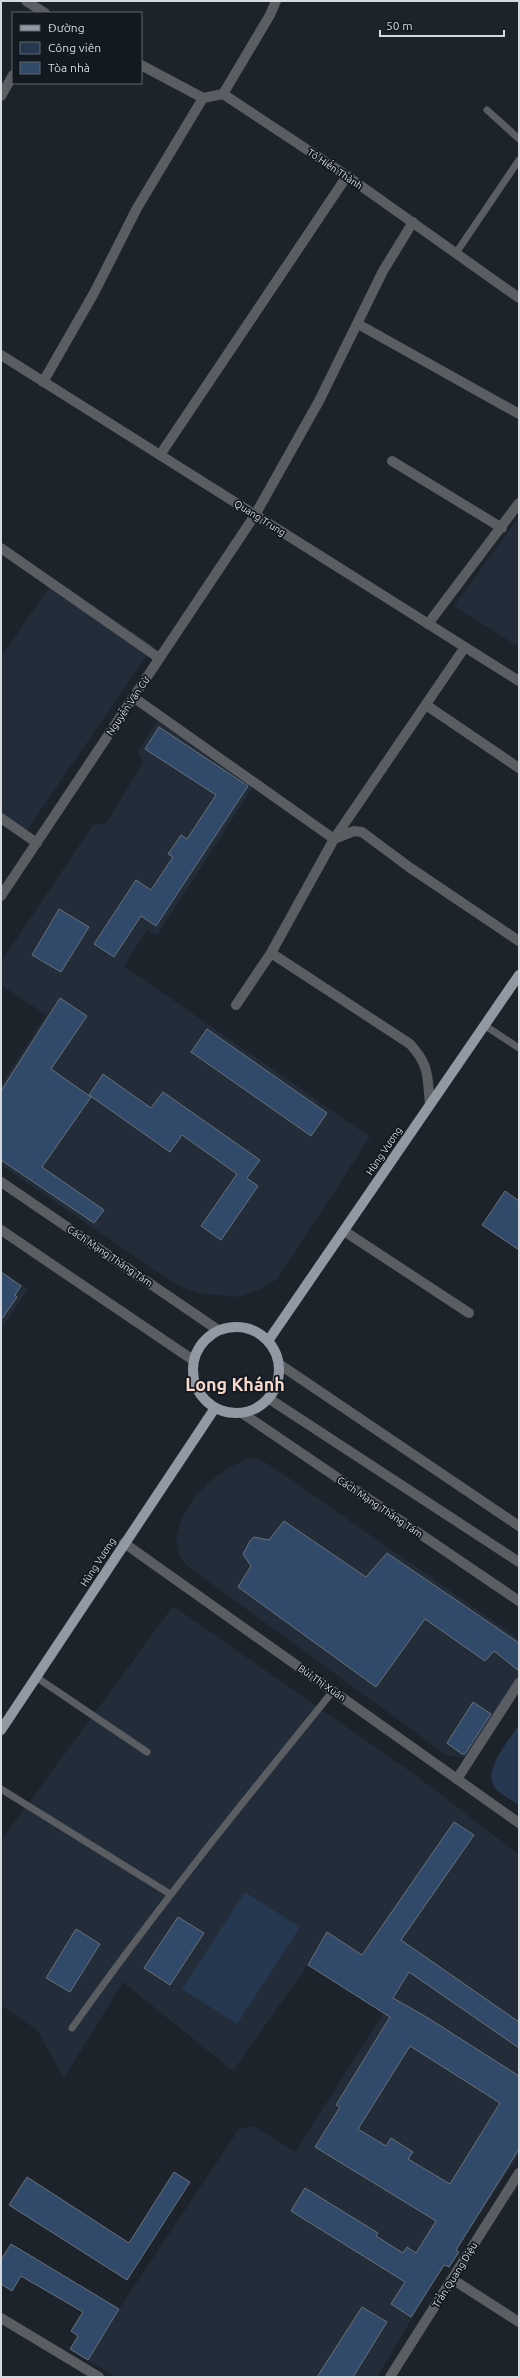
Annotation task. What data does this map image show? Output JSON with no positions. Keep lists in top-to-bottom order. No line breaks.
{"streets":{"main road":["Hùng Vương"],"street":["Tô Hiến Thành","Quang Trung","Nguyễn Văn Cừ","Cách Mạng Tháng Tám","Bùi Thị Xuân","Trần Quang Diệu"]},"crossings":[["Tô Hiến Thành","Nguyễn Văn Cừ"],["Quang Trung","Nguyễn Văn Cừ"],["Hùng Vương","Cách Mạng Tháng Tám"],["Hùng Vương","Bùi Thị Xuân"]],"districts":["Long Khánh"],"legend":["Đường","Công viên","Tòa nhà"],"scale_bar":"50 m"}
